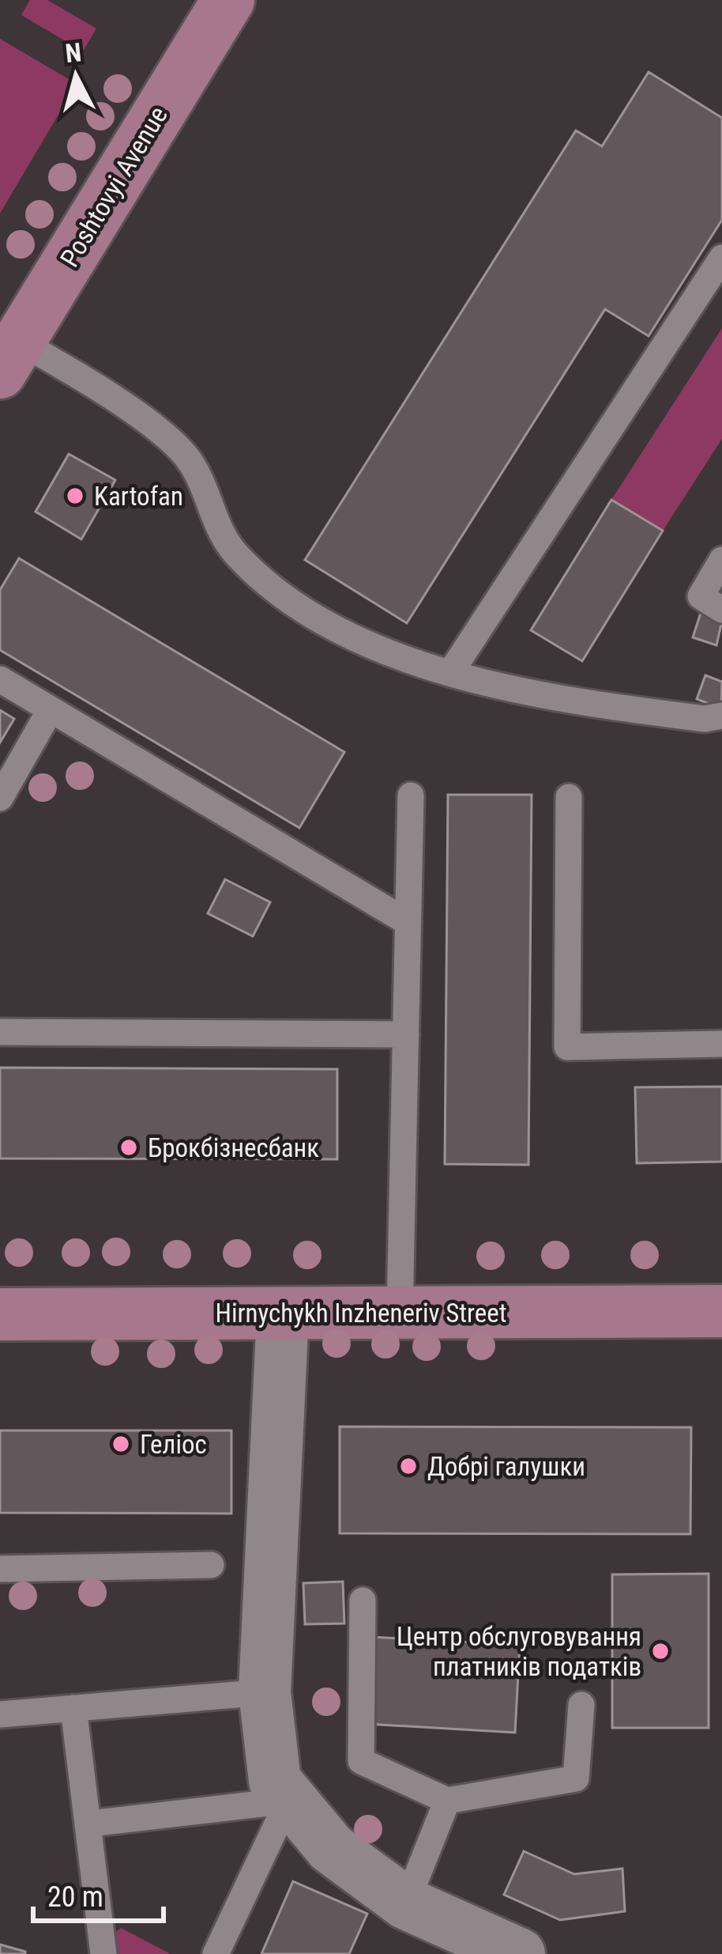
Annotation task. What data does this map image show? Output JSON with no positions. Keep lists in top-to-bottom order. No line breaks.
{"streets":{"street":["Poshtovyi Avenue","Hirnychykh Inzheneriv Street"]},"places":["Kartofan","Брокбізнесбанк","Геліос","Добрі галушки","Центр обслуговування платників податків"],"scale_bar":"20 m","north":"top"}
